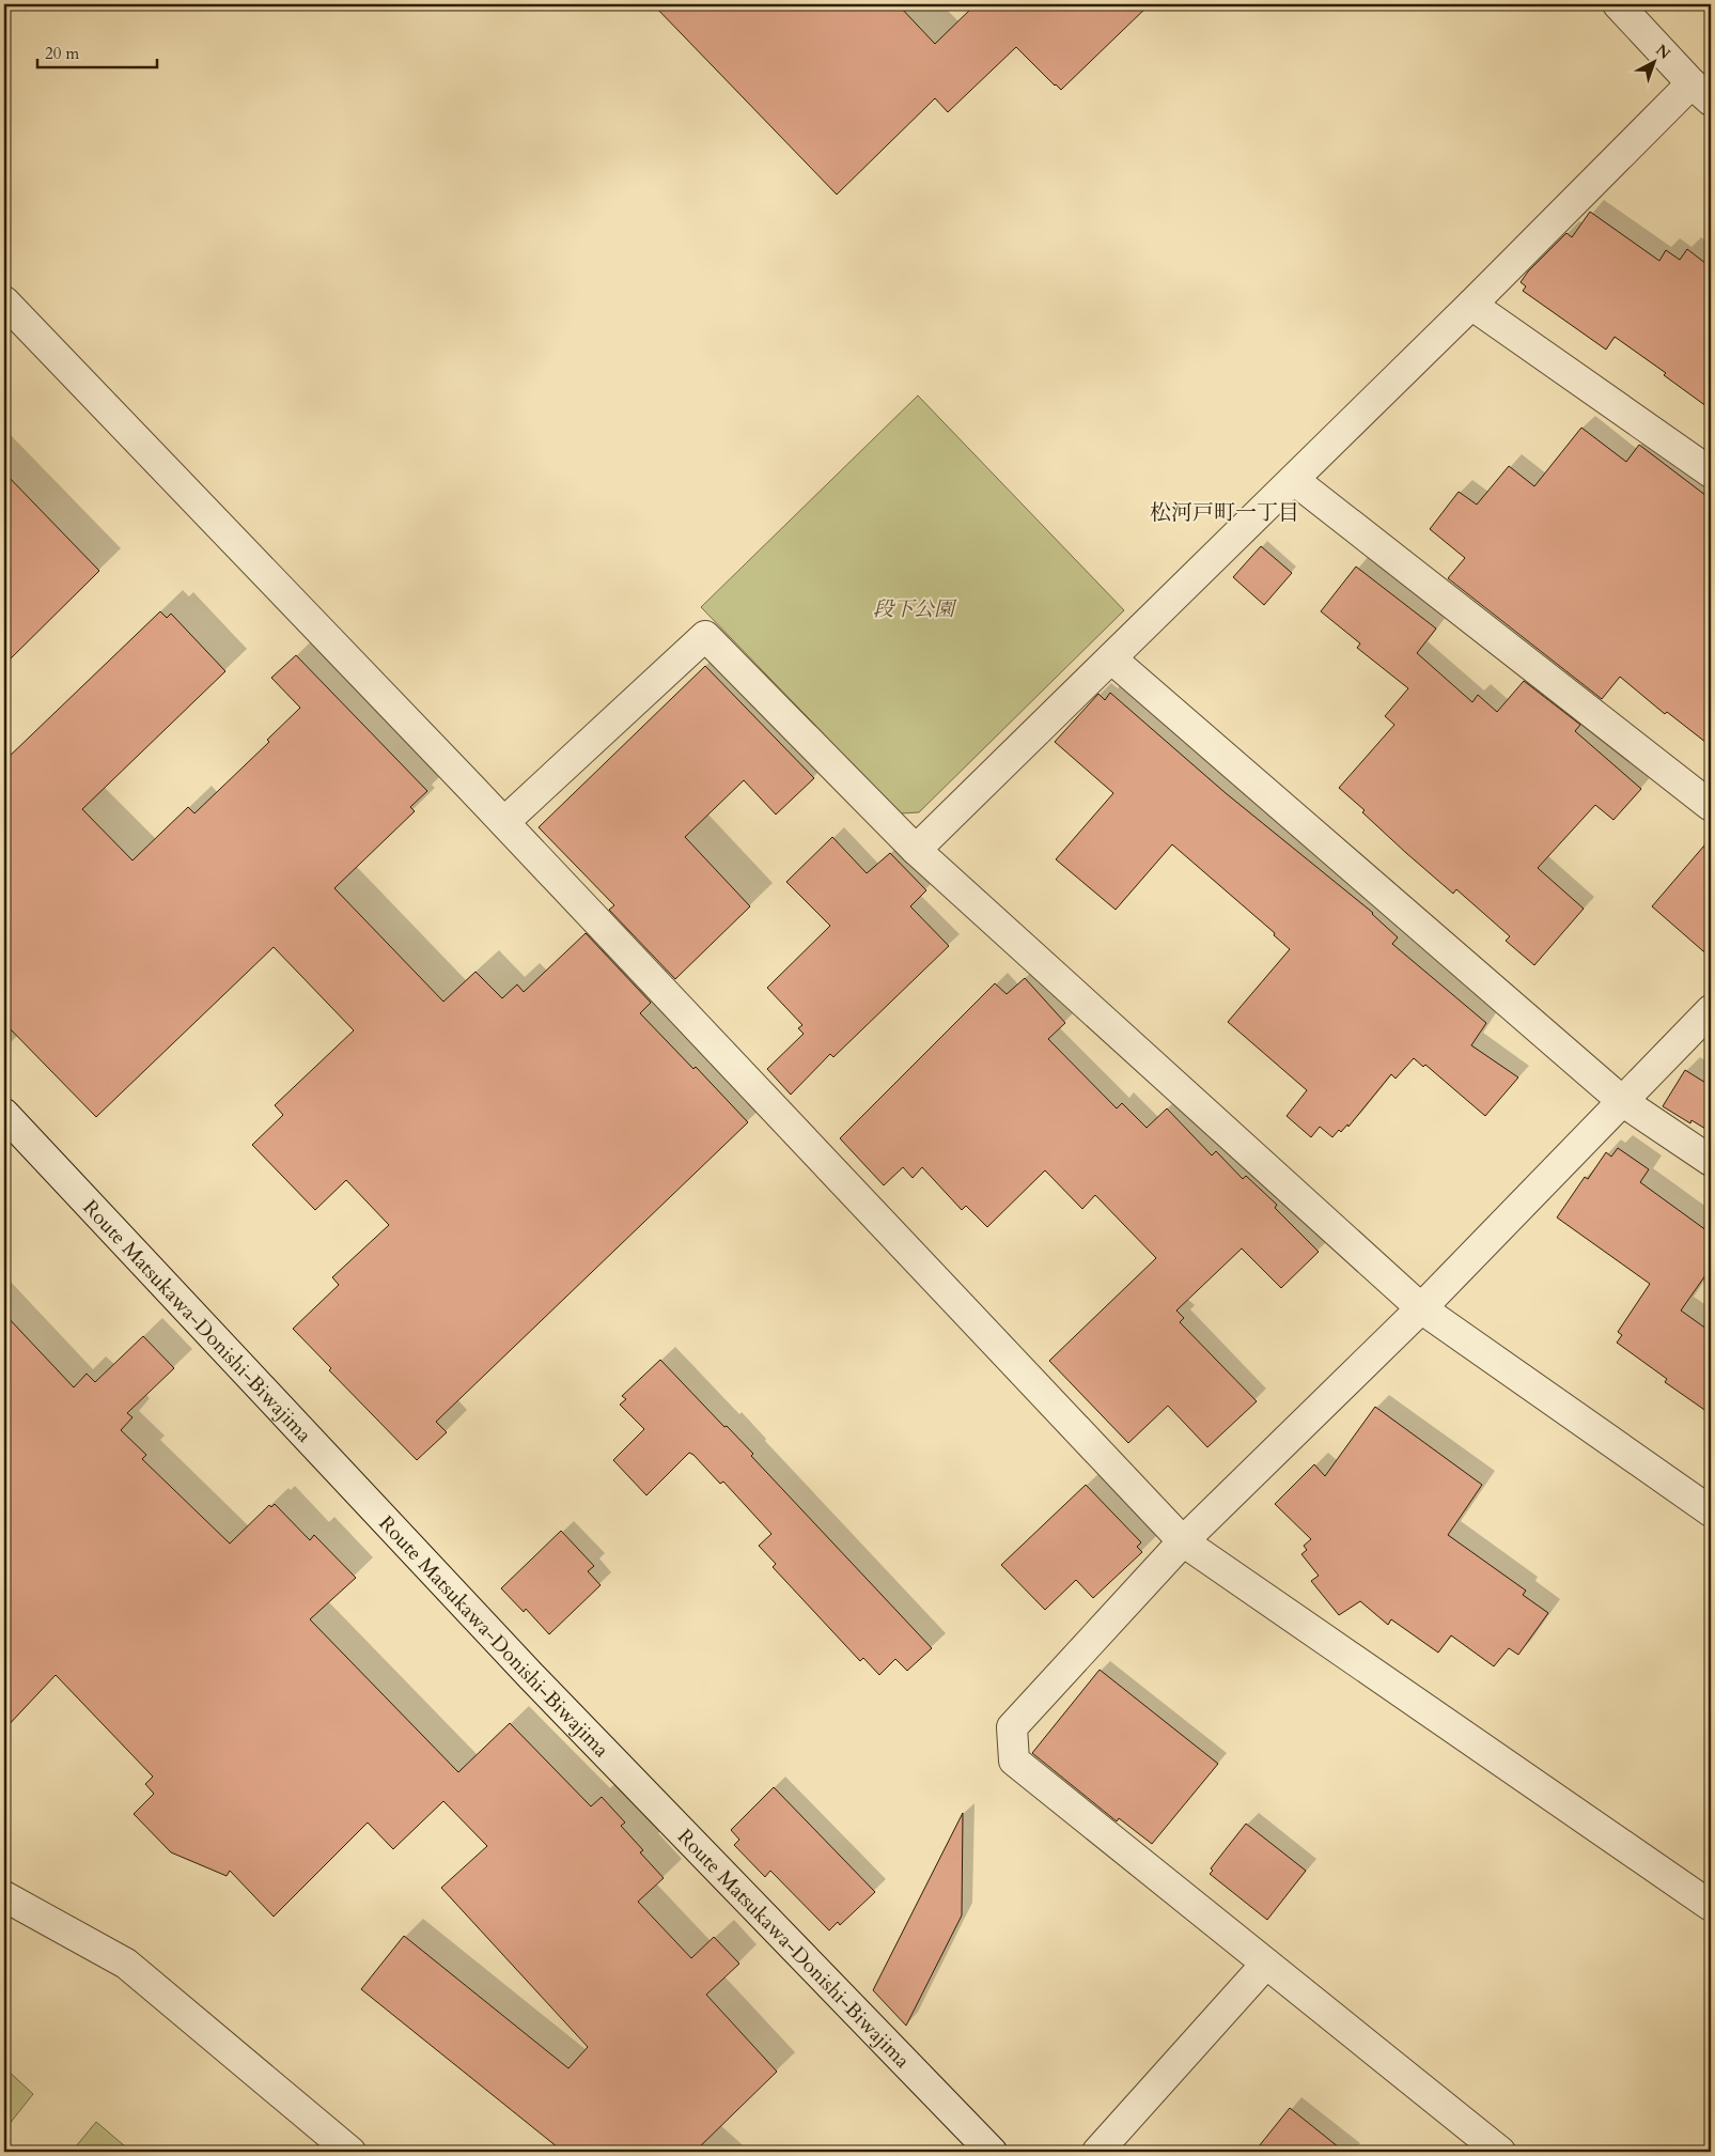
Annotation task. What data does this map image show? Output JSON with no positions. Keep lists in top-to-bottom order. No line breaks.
{"streets":{"street":["Route Matsukawa-Donishi-Biwajima"]},"districts":["松河戸町一丁目"],"parks":["段下公園"],"scale_bar":"20 m","north":"top right"}
